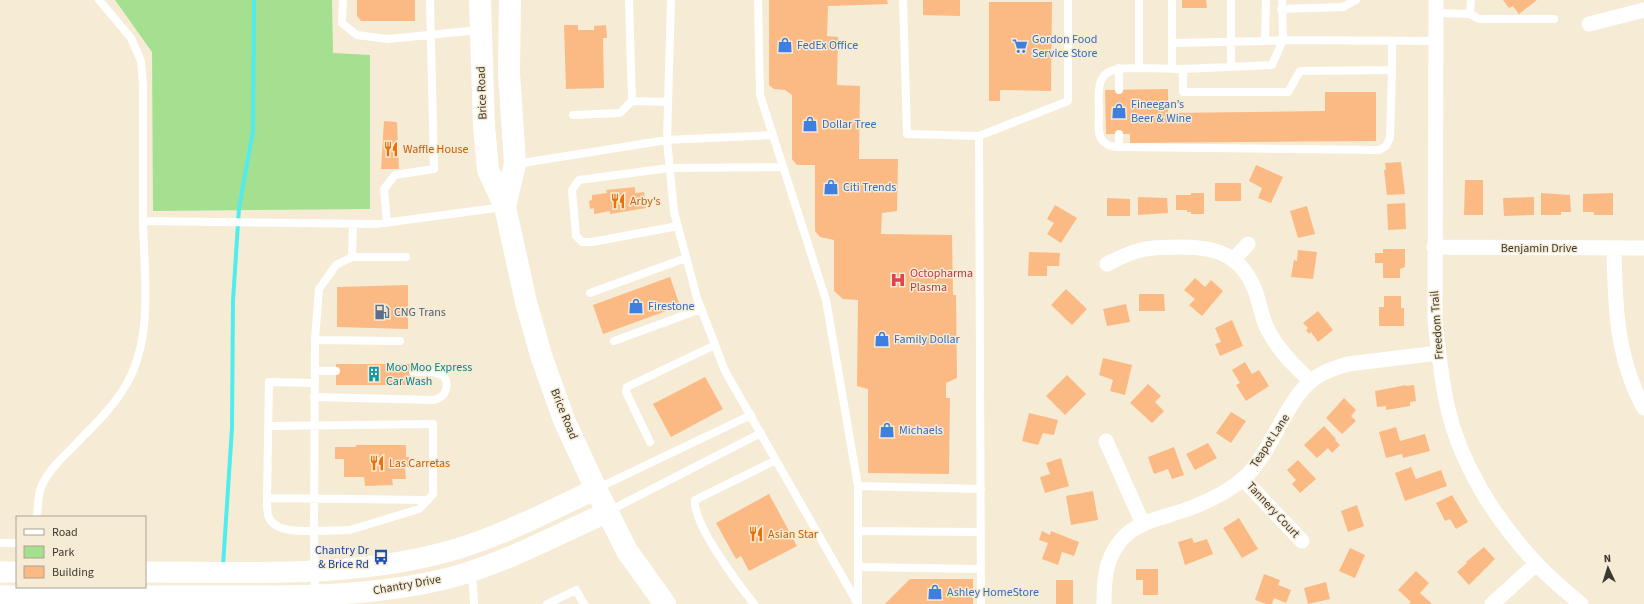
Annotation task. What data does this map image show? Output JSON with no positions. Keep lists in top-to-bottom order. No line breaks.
{"streets":{"main road":["Brice Road"],"street":["Benjamin Drive","Freedom Trail","Teapot Lane","Tannery Court","Chantry Drive"]},"crossings":[["Brice Road","Chantry Drive"],["Benjamin Drive","Freedom Trail"],["Freedom Trail","Teapot Lane"],["Teapot Lane","Tannery Court"]],"places":{"shop":["FedEx Office","Fineegan’s Beer & Wine","Dollar Tree","Citi Trends","Firestone","Family Dollar","Michaels","Ashley HomeStore"],"supermarket":["Gordon Food Service Store"],"restaurant":["Waffle House","Arby's","Las Carretas","Asian Star"],"hospital":["Octopharma Plasma"],"fuel station":["CNG Trans"],"building":["Moo Moo Express Car Wash"],"bus stop":["Chantry Dr & Brice Rd"]},"legend":["Road","Park","Building"],"north":"top"}
